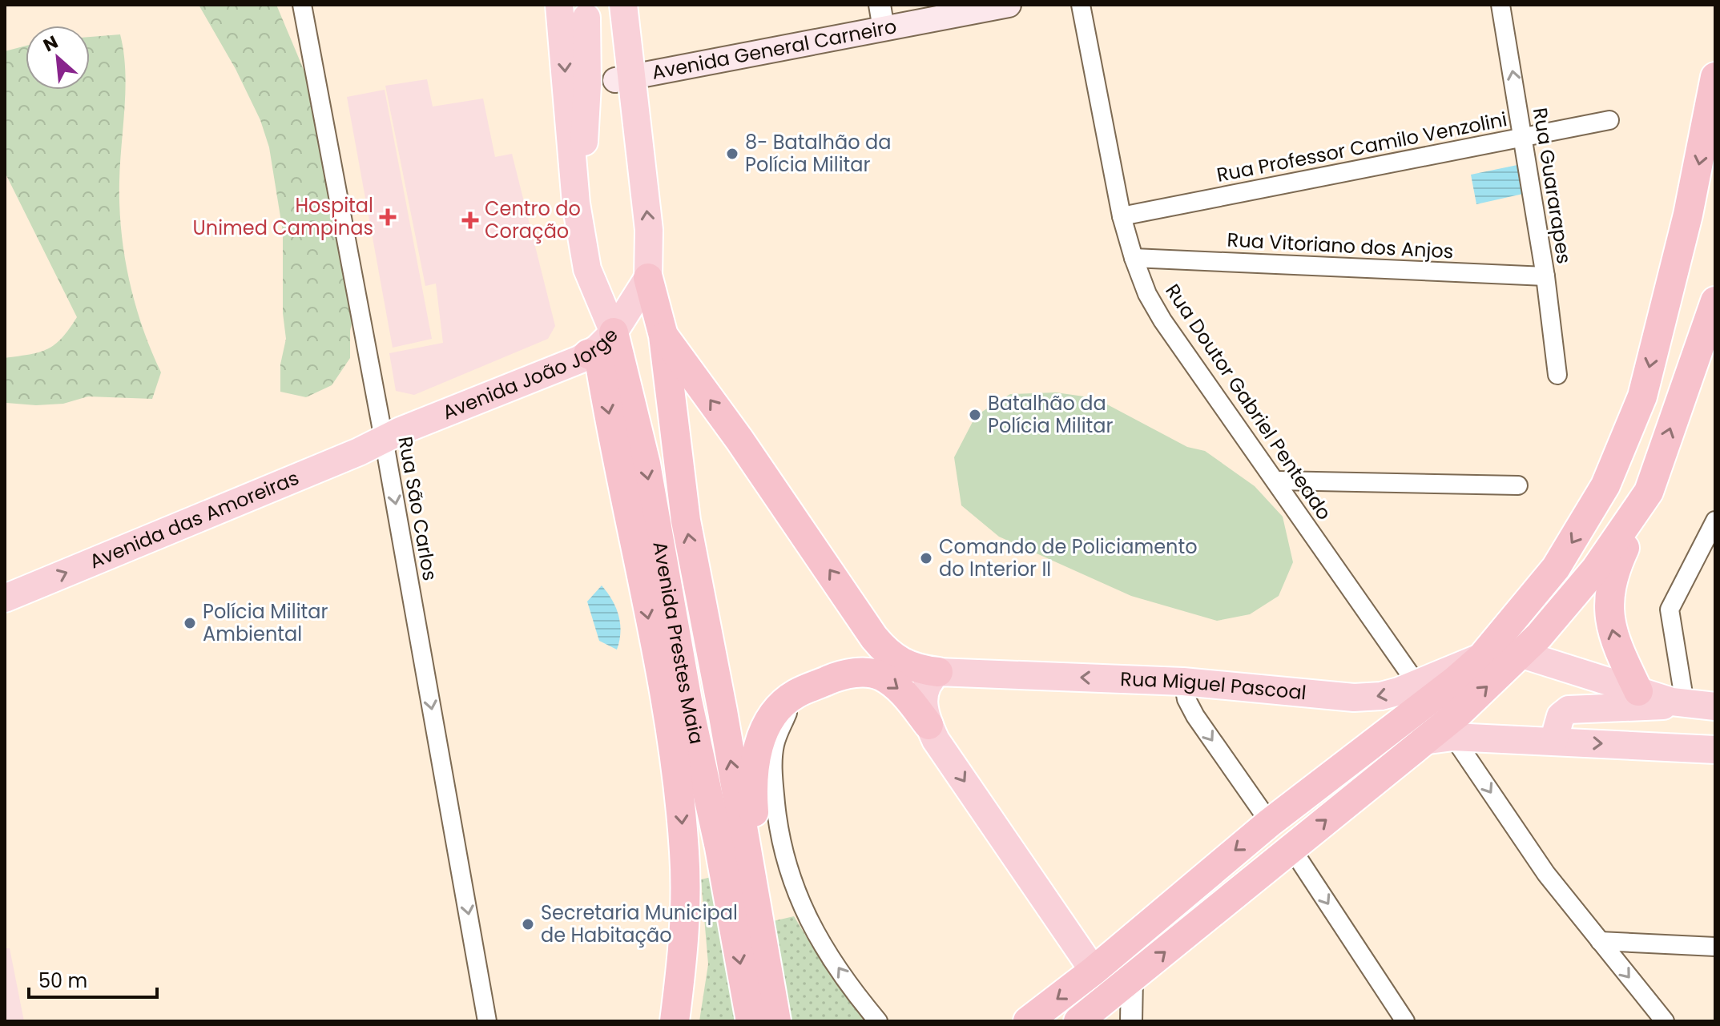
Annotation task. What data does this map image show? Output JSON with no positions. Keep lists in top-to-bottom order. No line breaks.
{"streets":{"highway":["Avenida Prestes Maia"],"main road":["Avenida General Carneiro","Avenida João Jorge","Avenida das Amoreiras","Rua Miguel Pascoal"],"street":["Rua Professor Camilo Venzolini","Rua Guararapes","Rua Vitoriano dos Anjos","Rua Doutor Gabriel Penteado","Rua São Carlos"]},"crossings":[["Rua Professor Camilo Venzolini","Rua Guararapes"],["Rua Professor Camilo Venzolini","Rua Doutor Gabriel Penteado"],["Rua Guararapes","Rua Vitoriano dos Anjos"],["Rua Vitoriano dos Anjos","Rua Doutor Gabriel Penteado"],["Avenida João Jorge","Rua São Carlos"],["Avenida João Jorge","Avenida das Amoreiras"],["Avenida João Jorge","Avenida Prestes Maia"],["Rua Doutor Gabriel Penteado","Rua Miguel Pascoal"],["Rua São Carlos","Avenida das Amoreiras"]],"one_way":["Rua Guararapes","Rua São Carlos","Avenida das Amoreiras","Rua Miguel Pascoal"],"places":{"other":["8- Batalhão da Polícia Militar","Batalhão da Polícia Militar","Comando de Policiamento do Interior II","Polícia Militar Ambiental","Secretaria Municipal de Habitação"],"health":["Hospital Unimed Campinas","Centro do Coração"]},"scale_bar":"50 m","north":"top left"}
